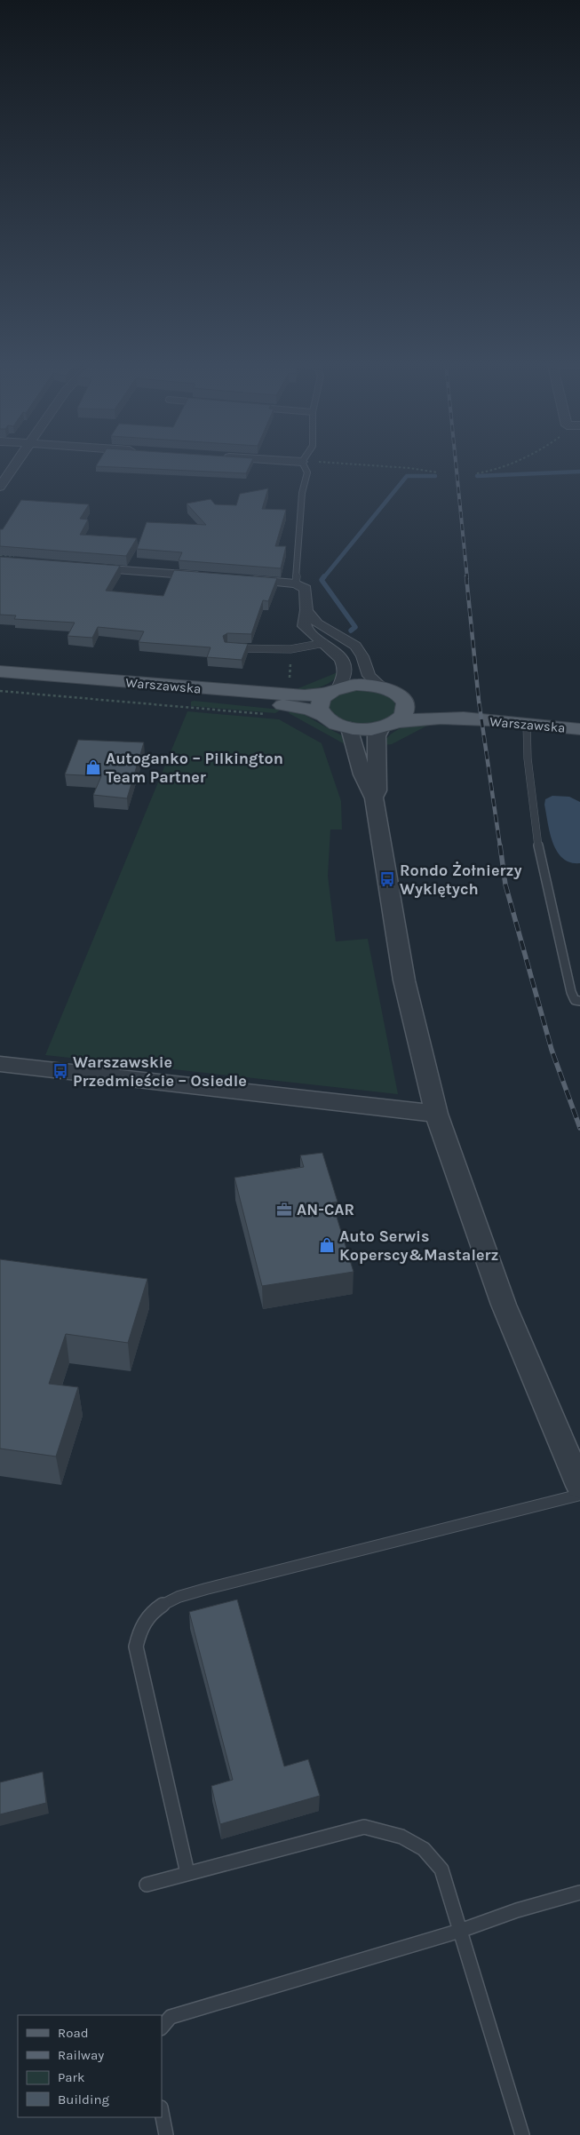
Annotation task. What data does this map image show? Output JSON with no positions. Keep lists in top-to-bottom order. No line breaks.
{"streets":{"main road":["Warszawska"]},"places":{"shop":["Autoganko – Pilkington Team Partner","Auto Serwis Koperscy&Mastalerz"],"bus stop":["Rondo Żołnierzy Wyklętych","Warszawskie Przedmieście – Osiedle"],"office":["AN-CAR"]},"legend":["Road","Railway","Park","Building"]}
